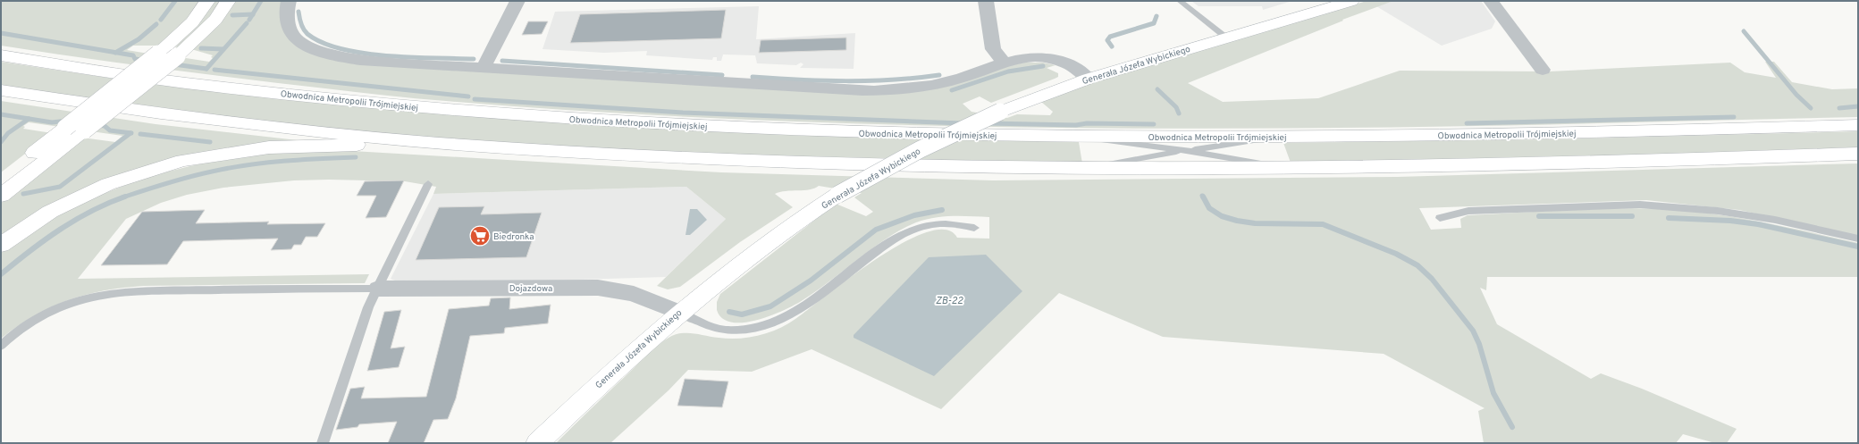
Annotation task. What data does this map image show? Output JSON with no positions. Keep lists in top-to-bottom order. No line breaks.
{"streets":{"main road":["Generała Józefa Wybickiego","Obwodnica Metropolii Trójmiejskiej"],"street":["Dojazdowa"]},"crossings":[["Generała Józefa Wybickiego","Dojazdowa"]],"water":["ZB-22"],"places":{"supermarket":["Biedronka"]}}
